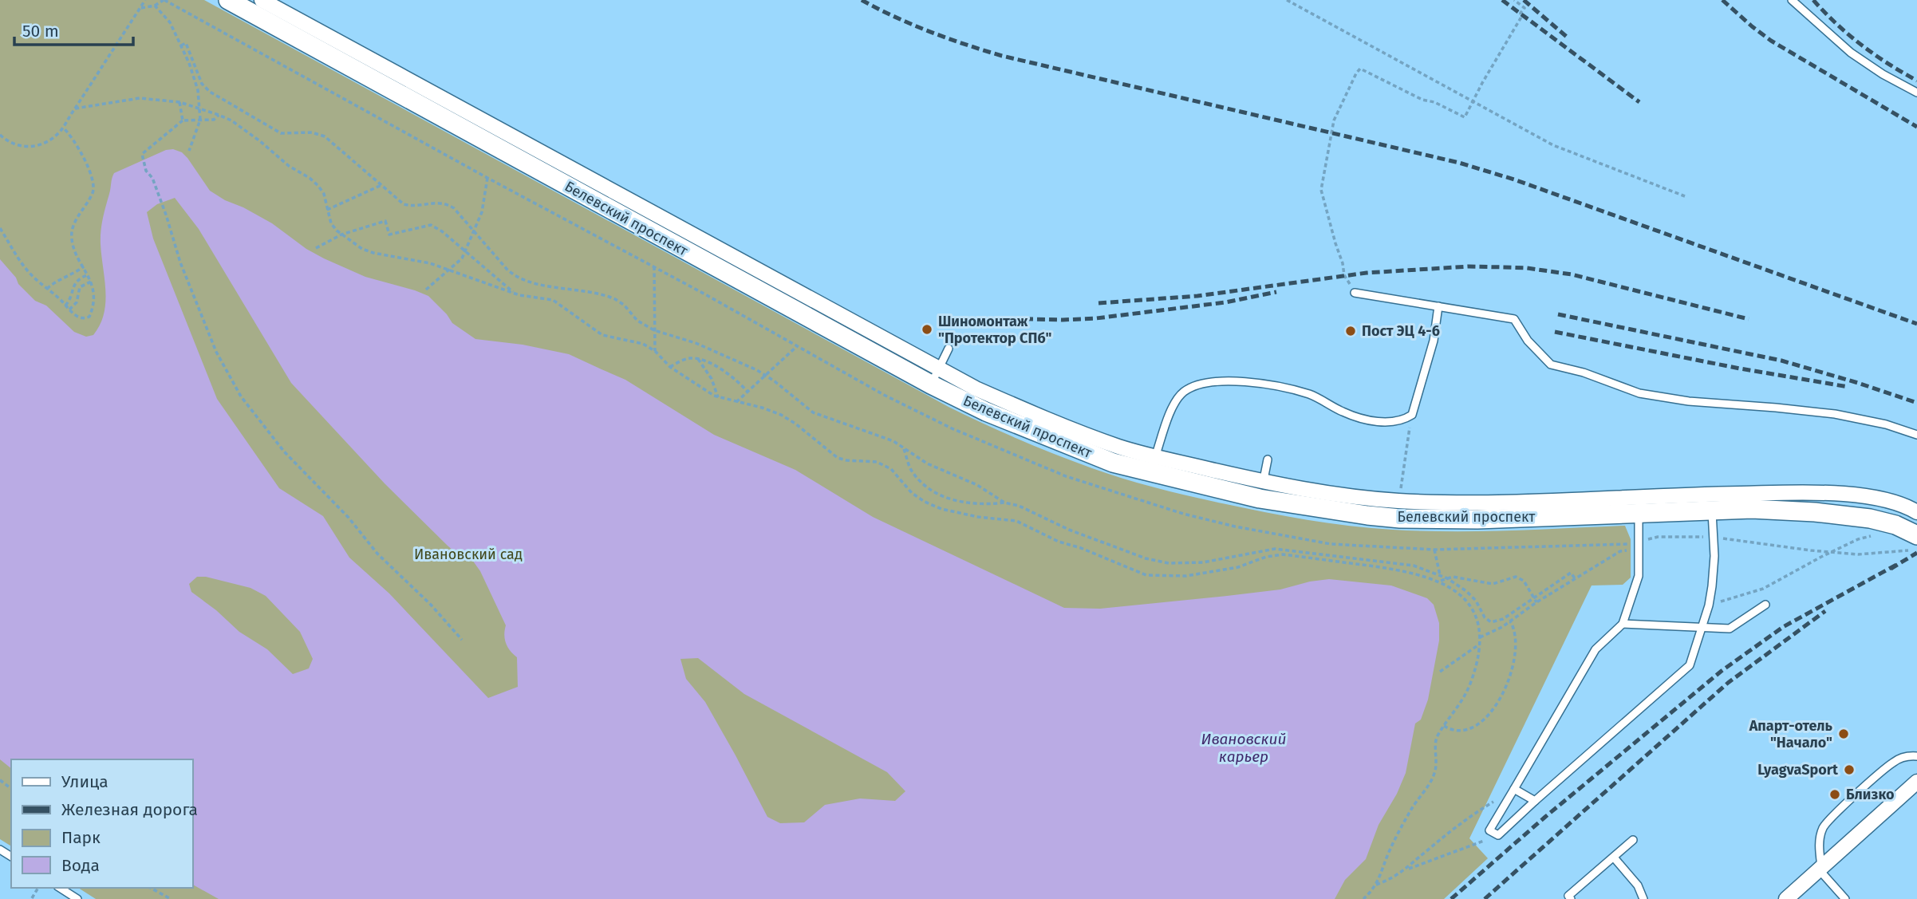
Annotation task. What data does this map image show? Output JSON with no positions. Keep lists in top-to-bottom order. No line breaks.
{"streets":{"street":["Белевский проспект"]},"water":["Ивановский карьер"],"parks":["Ивановский сад"],"places":["Шиномонтаж \"Протектор СПб\"","Пост ЭЦ 4-6","Апарт-отель \"Начало\"","LyagvaSport","Близко"],"legend":["Улица","Железная дорога","Парк","Вода"],"scale_bar":"50 m"}
